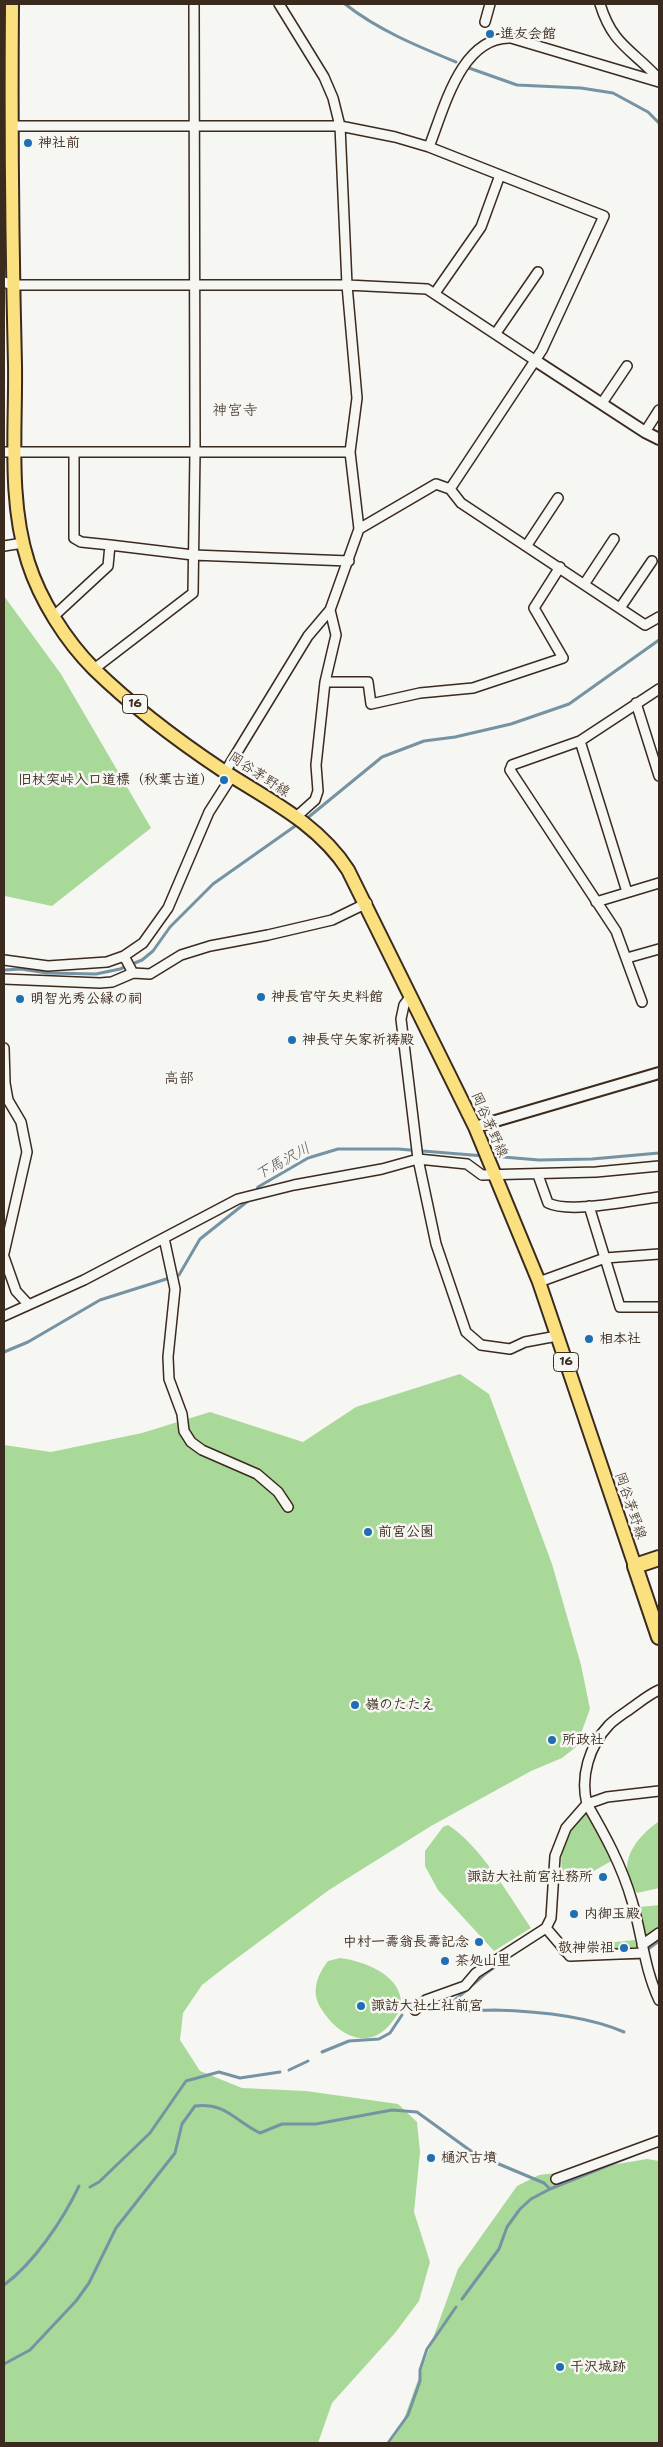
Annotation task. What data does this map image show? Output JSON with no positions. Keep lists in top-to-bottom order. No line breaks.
{"streets":{"main road":["16","岡谷茅野線"]},"districts":["神宮寺","高部"],"water":["下馬沢川"],"places":["進友会館","神社前","旧杖突峠入口道標（秋葉古道）","神長官守矢史料館","明智光秀公縁の祠","神長守矢家祈祷殿","相本社","前宮公園","嶺のたたえ","所政社","諏訪大社前宮社務所","内御玉殿","中村一壽翁長壽記念","敬神崇祖","茶処山里","諏訪大社上社前宮","樋沢古墳","干沢城跡"]}
